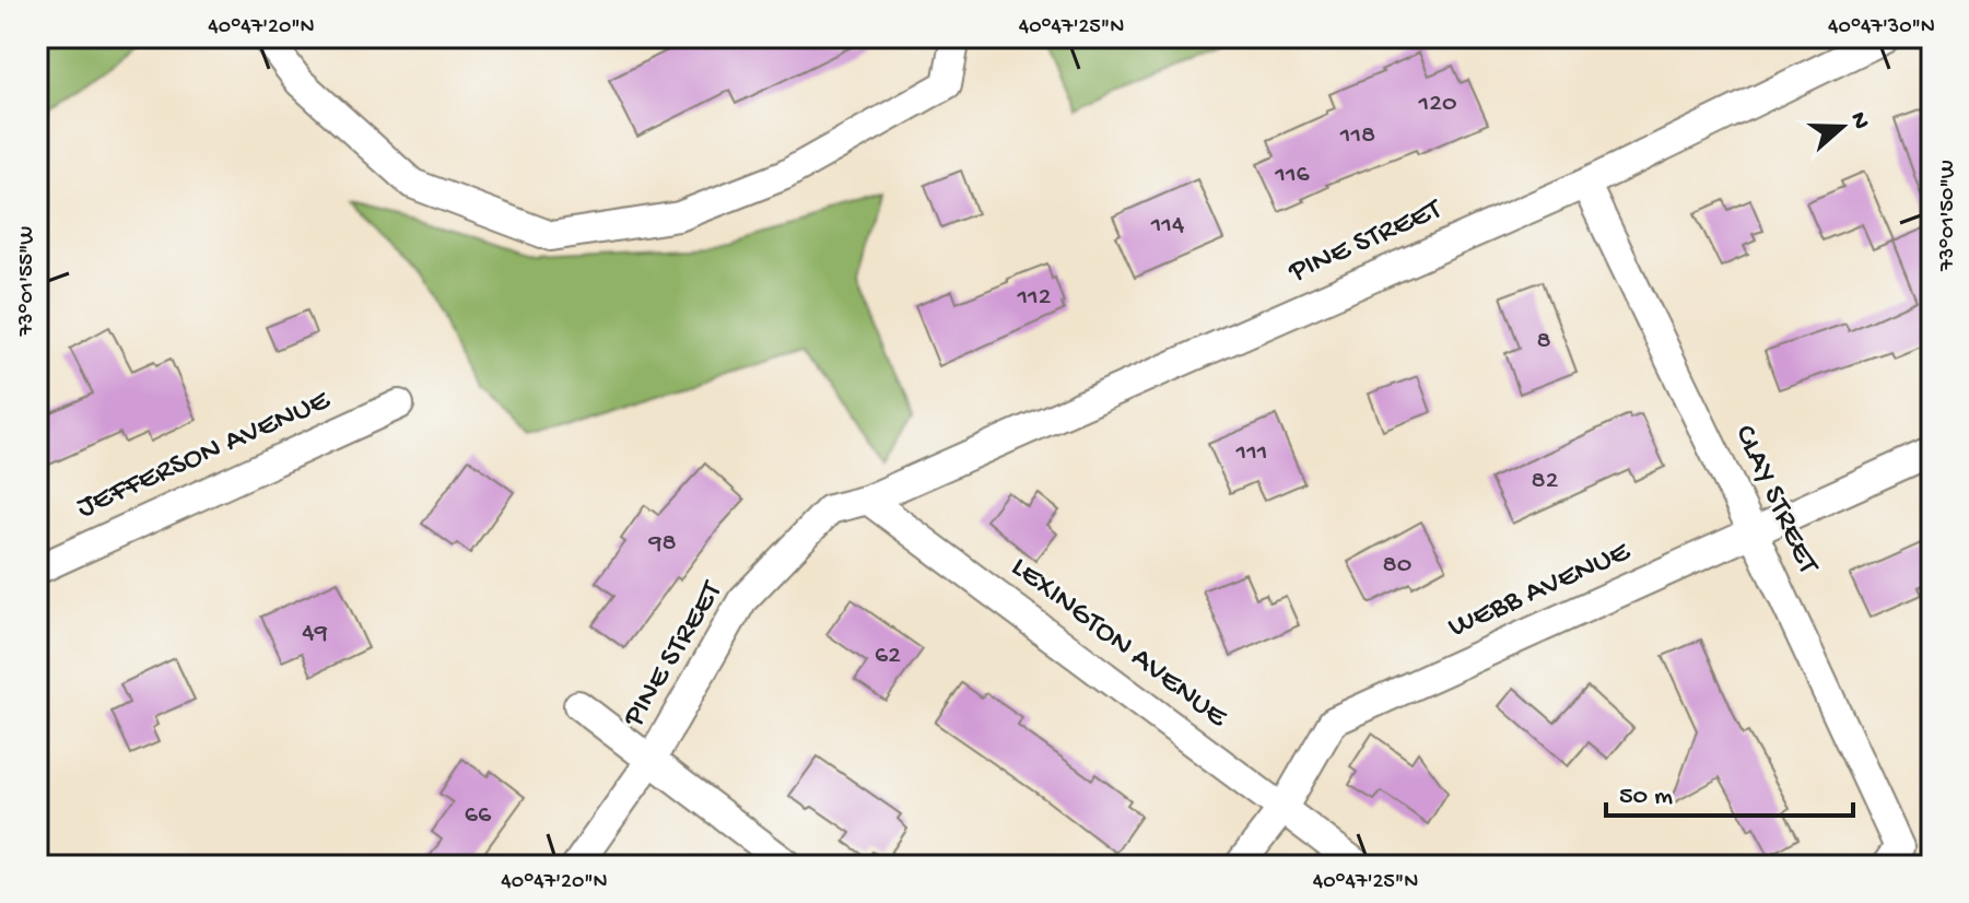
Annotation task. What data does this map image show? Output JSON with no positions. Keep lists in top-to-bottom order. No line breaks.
{"streets":{"street":["PINE STREET","JEFFERSON AVENUE","CLAY STREET","WEBB AVENUE","LEXINGTON AVENUE"]},"crossings":[["PINE STREET","CLAY STREET"],["PINE STREET","LEXINGTON AVENUE"],["CLAY STREET","WEBB AVENUE"],["WEBB AVENUE","LEXINGTON AVENUE"]],"house_numbers":["120","118","116","114","112","8","111","82","98","80","49","62","66"],"scale_bar":"50 m","north":"right","coordinates":["40°47'20\"N","40°47'25\"N","40°47'30\"N","73°01'50\"W","73°01'55\"W"]}
